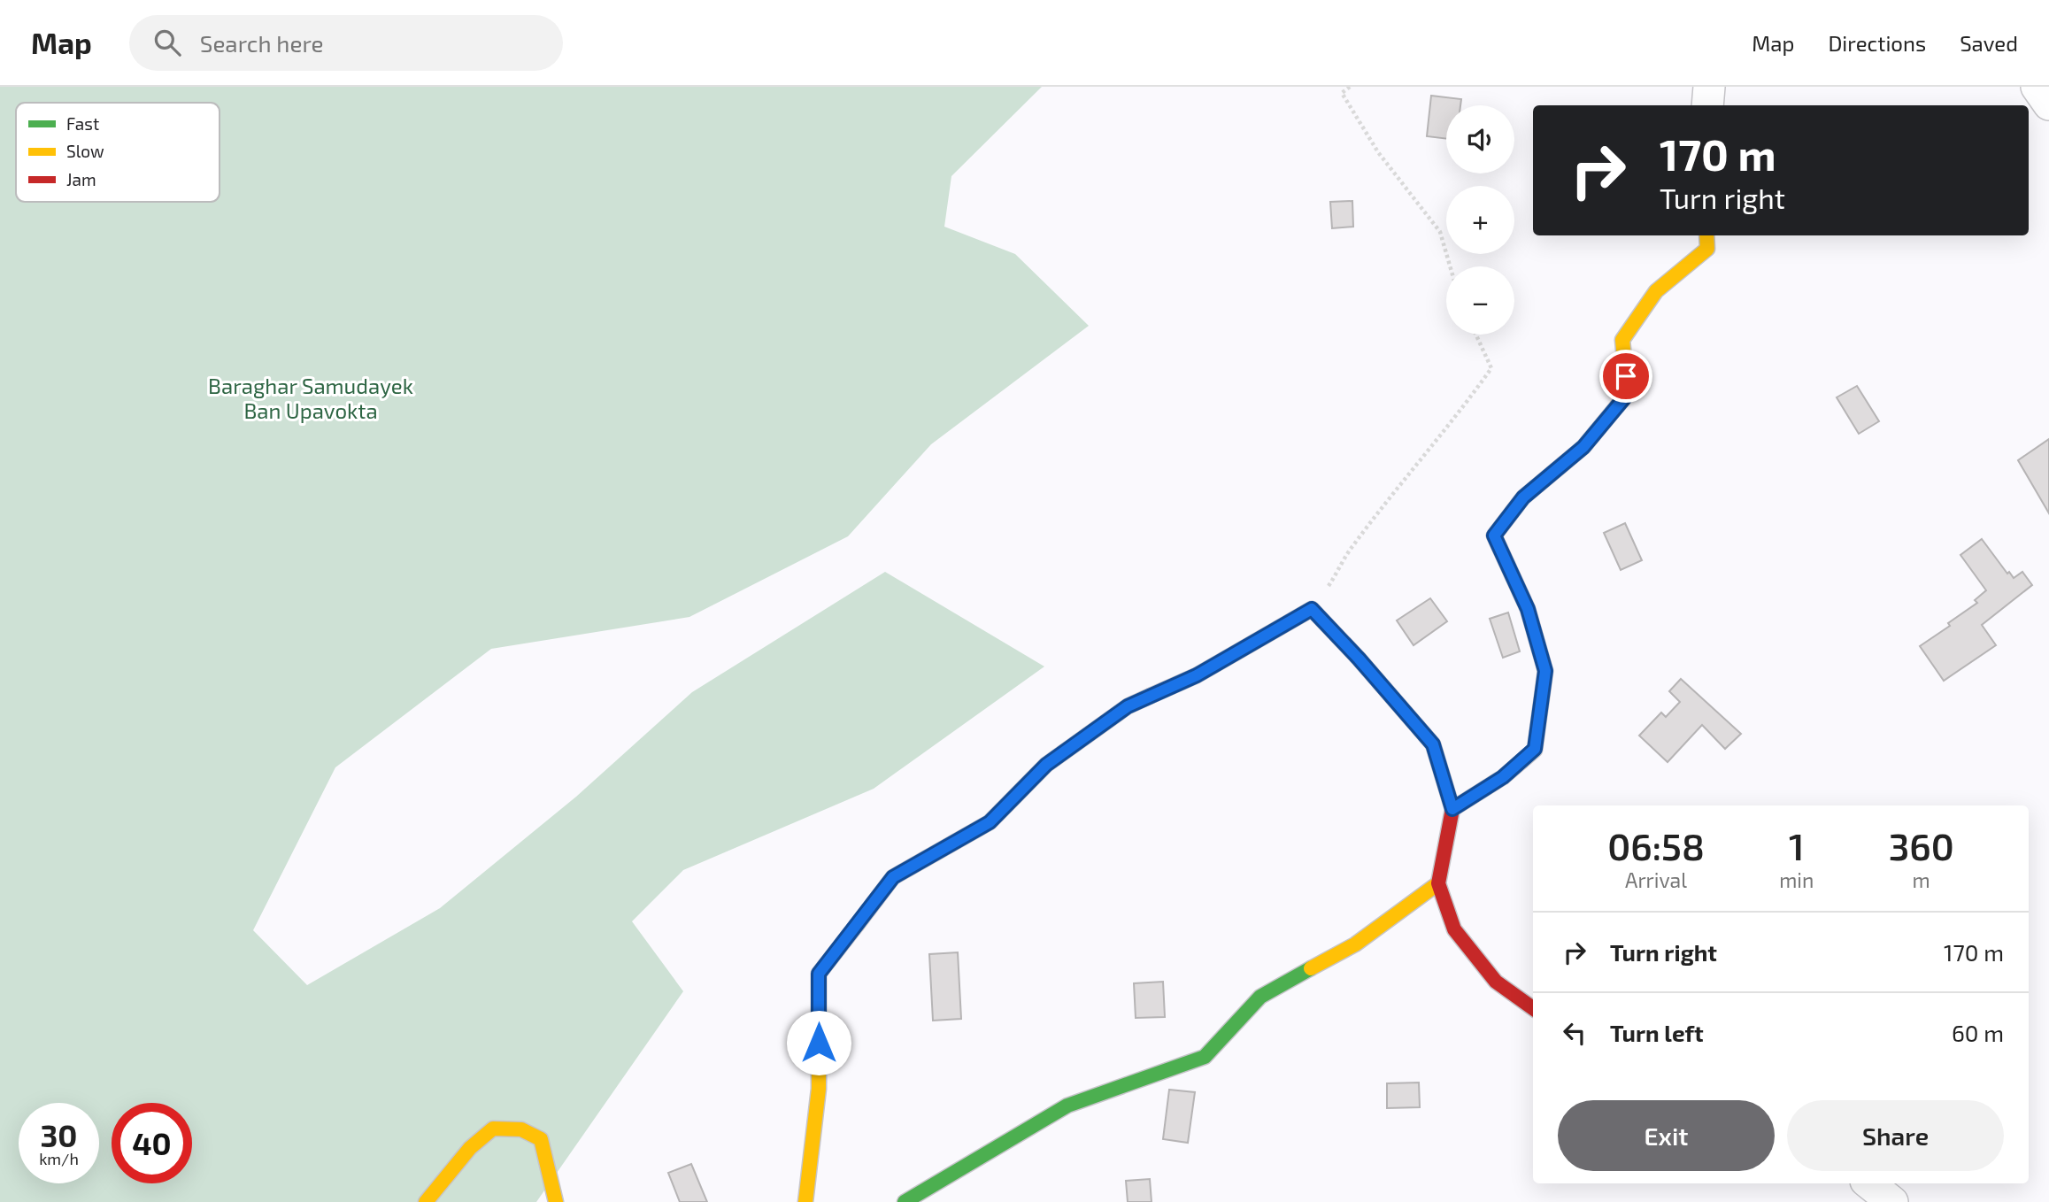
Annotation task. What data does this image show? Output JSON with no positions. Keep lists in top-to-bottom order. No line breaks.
{"parks":["Baraghar Samudayek Ban Upavokta"],"legend":["Fast","Slow","Jam"],"page":{"header":"Map","search":"Search here","nav":["Map","Directions","Saved"],"map_buttons":["+","−"],"turn":["170 m","Turn right"],"eta":["06:58","Arrival","1","min","360","m"],"list":[{"name":"Turn right","value":"170 m"},{"name":"Turn left","value":"60 m"}],"buttons":["Exit","Share"],"speed":"30 km/h","limit":"40"}}
